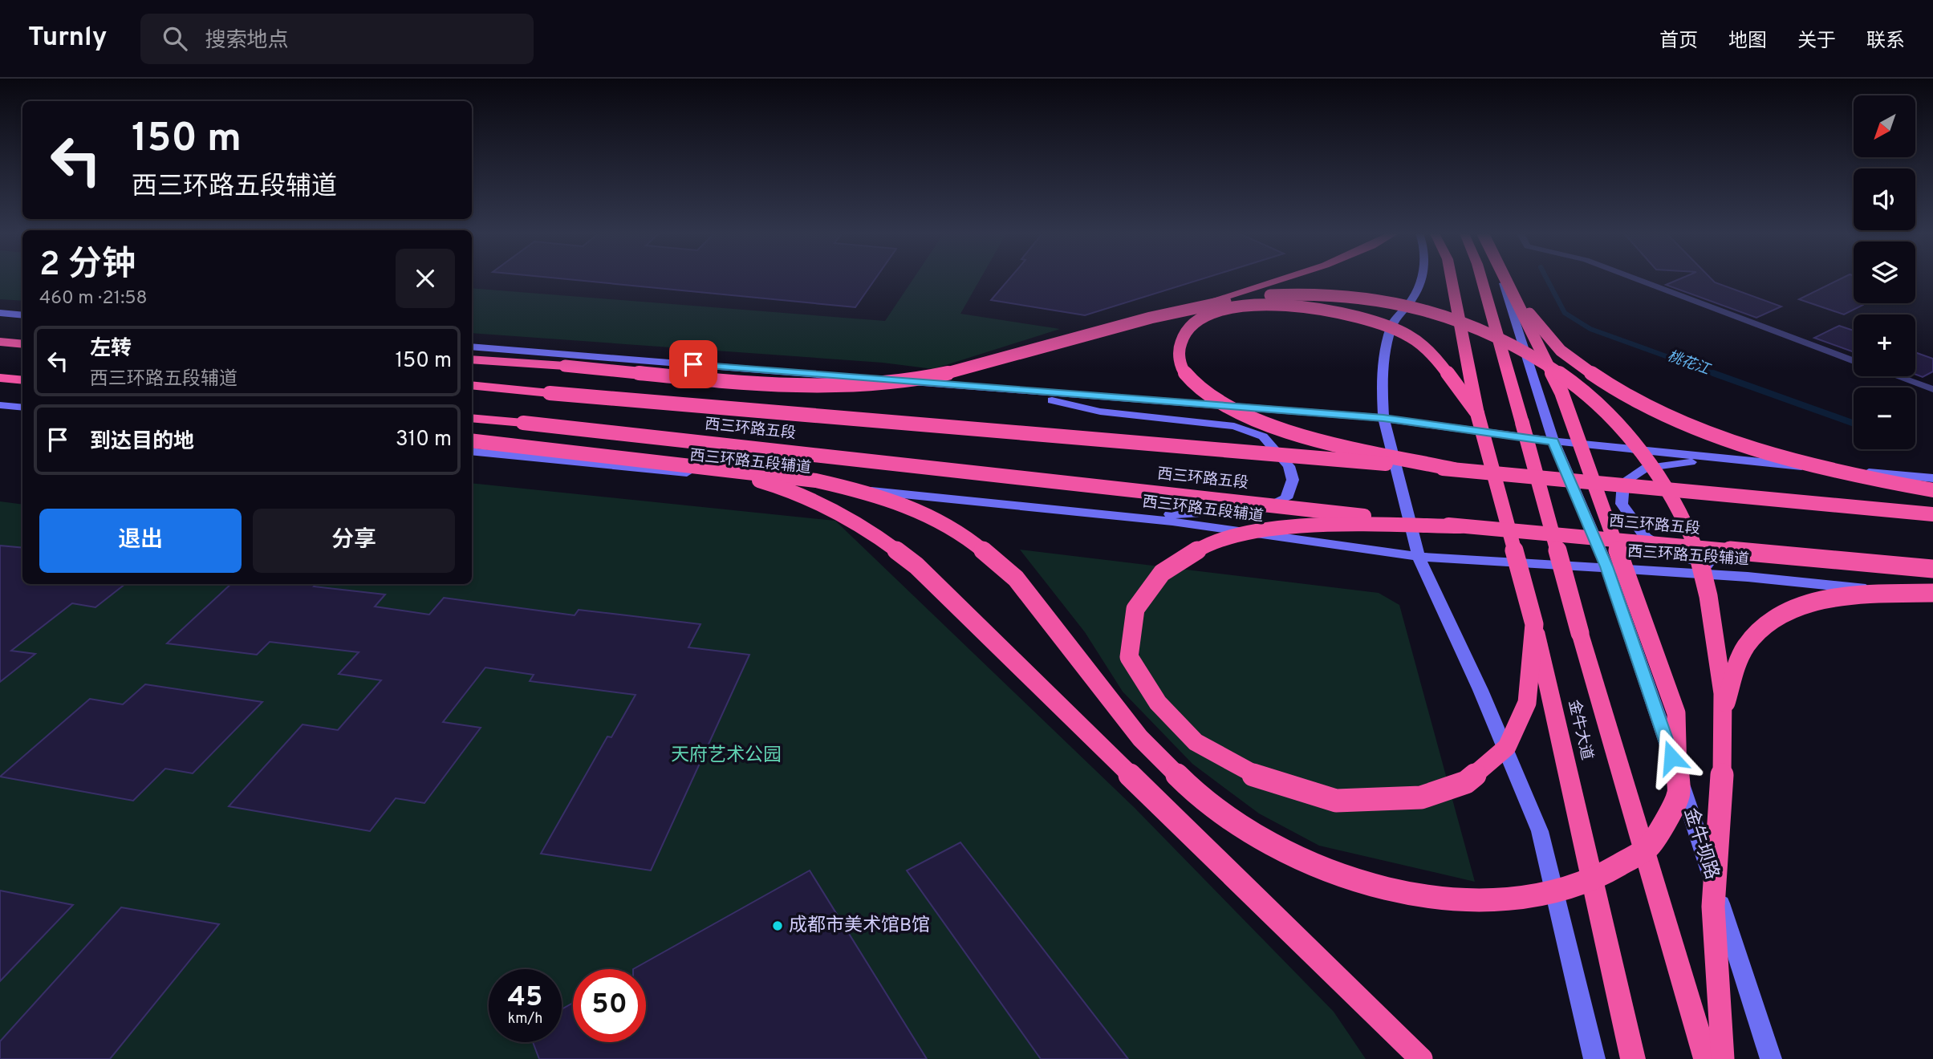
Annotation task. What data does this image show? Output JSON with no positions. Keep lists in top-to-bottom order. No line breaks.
{"streets":{"highway":["西三环路五段","金牛大道"],"main road":["西三环路五段辅道","金牛坝路"]},"crossings":[["西三环路五段辅道","金牛坝路"]],"water":["桃花江"],"parks":["天府艺术公园"],"places":["成都市美术馆B馆"],"north":"bottom left","page":{"header":"Turnly","search":"搜索地点","nav":["首页","地图","关于","联系"],"map_buttons":["+","−"],"turn":["150 m","西三环路五段辅道"],"heading":["2 分钟","460 m · 21:58"],"list":[{"name":"左转","note":"西三环路五段辅道","value":"150 m"},{"name":"到达目的地","value":"310 m"}],"buttons":["退出","分享"],"speed":"45 km/h","limit":"50"}}
